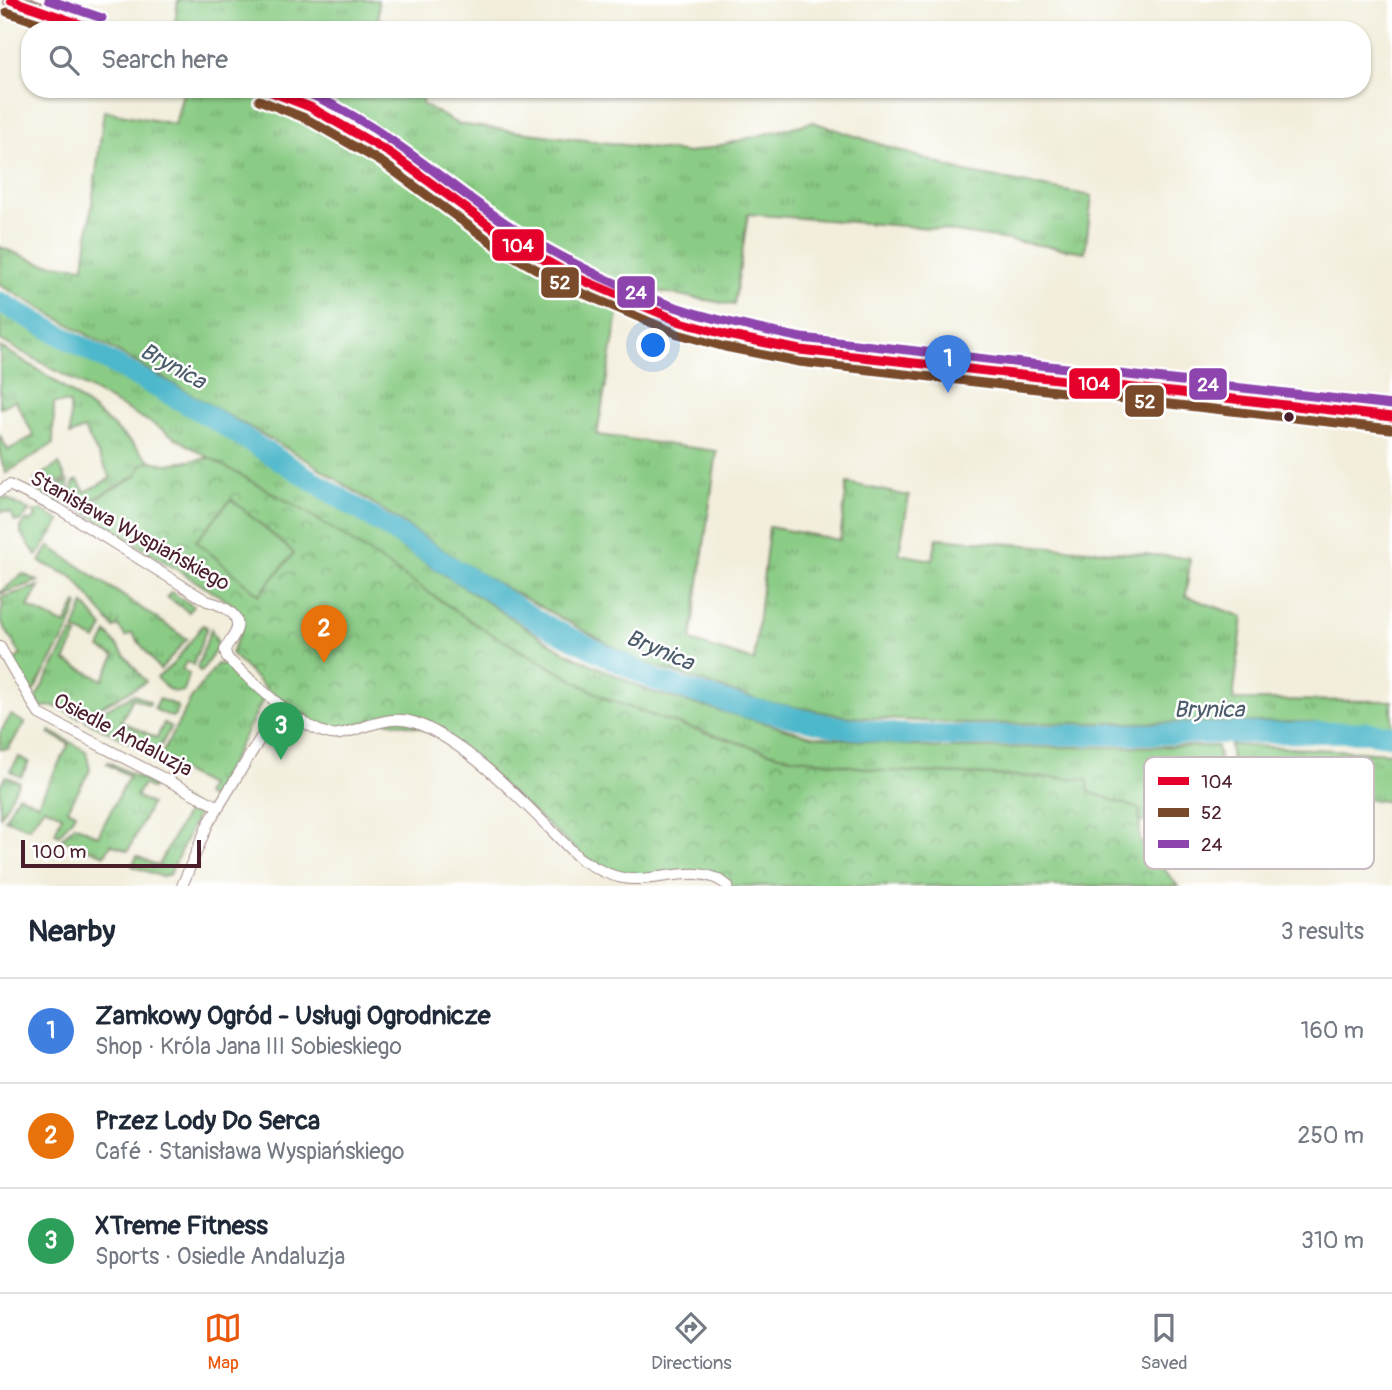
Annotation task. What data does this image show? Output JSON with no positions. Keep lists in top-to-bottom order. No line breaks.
{"streets":{"street":["Stanisława Wyspiańskiego","Osiedle Andaluzja"]},"water":["Brynica"],"lines":["transit line 104","transit line 24","transit line 52"],"legend":["104","52","24"],"scale_bar":"100 m","page":{"search":"Search here","pins":["1","2","3"],"scale":"100 m","heading":["Nearby","3 results"],"list":[{"mark":"1","name":"Zamkowy Ogród - Usługi Ogrodnicze","note":"Shop · Króla Jana III Sobieskiego","value":"160 m"},{"mark":"2","name":"Przez Lody Do Serca","note":"Café · Stanisława Wyspiańskiego","value":"250 m"},{"mark":"3","name":"XTreme Fitness","note":"Sports · Osiedle Andaluzja","value":"310 m"}],"nav":["Map","Directions","Saved"]}}
